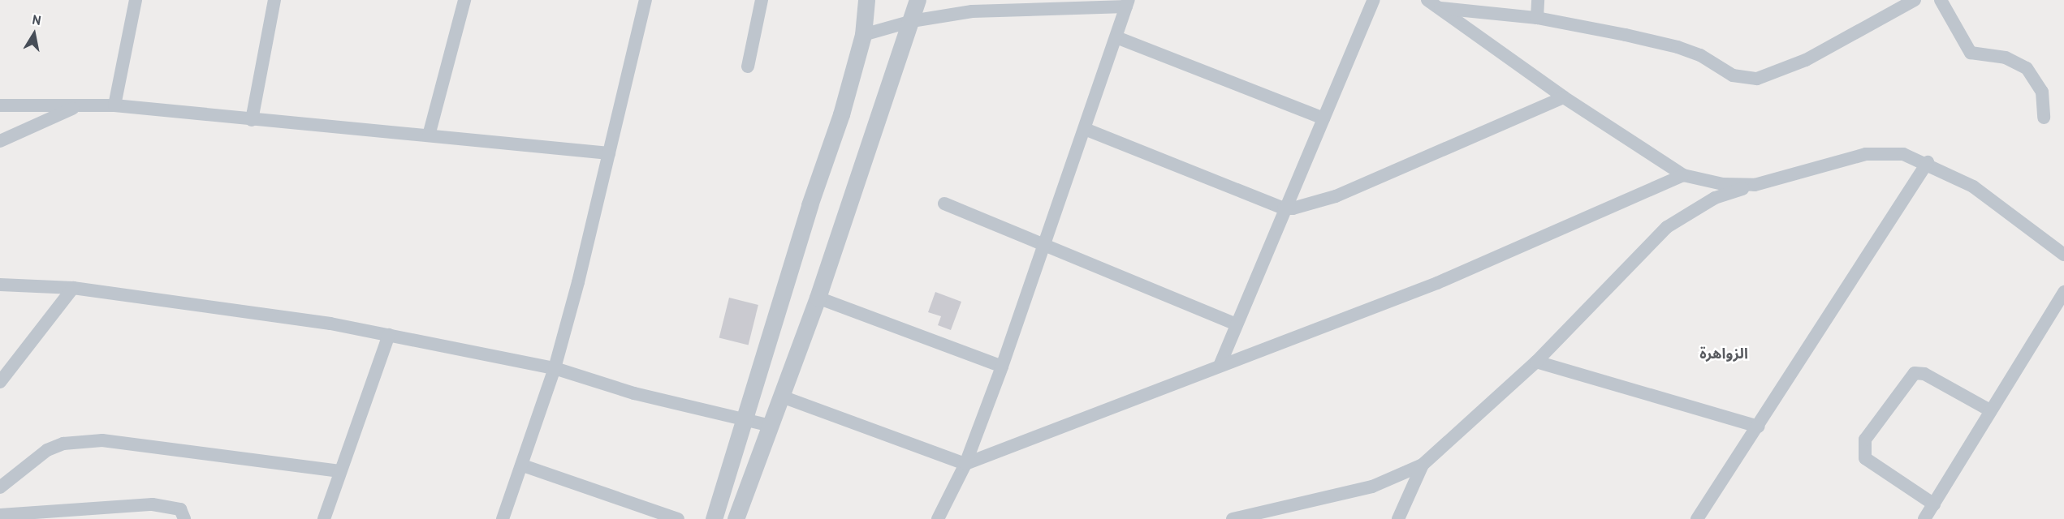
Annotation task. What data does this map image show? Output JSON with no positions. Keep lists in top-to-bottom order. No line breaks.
{"districts":["الزواهرة"],"north":"top"}
